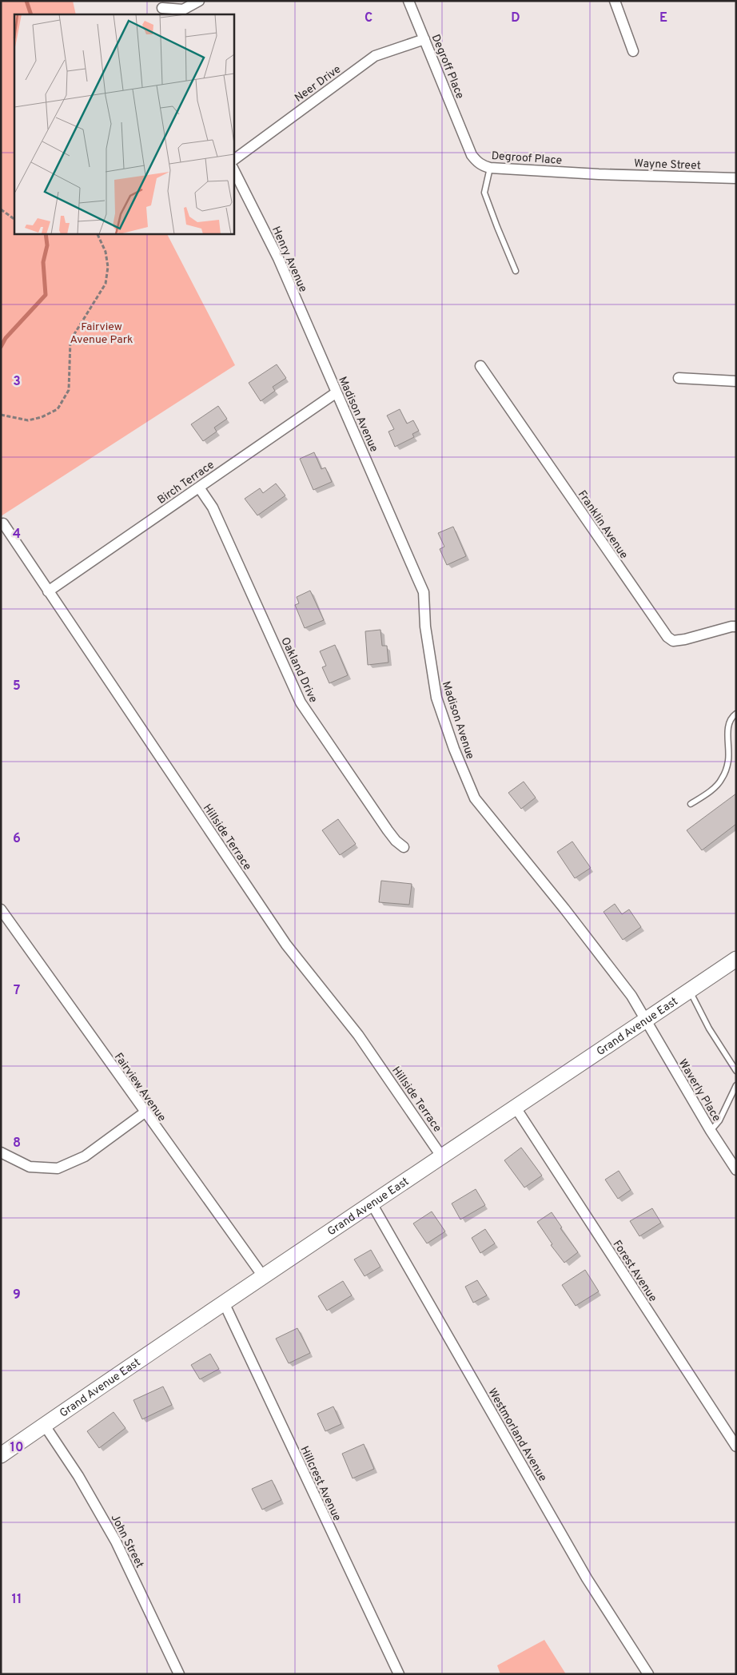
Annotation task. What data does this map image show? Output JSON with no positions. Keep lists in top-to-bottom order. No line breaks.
{"streets":{"main road":["Grand Avenue East"],"street":["Degroff Place","Neer Drive","Degroof Place","Wayne Street","Henry Avenue","Madison Avenue","Birch Terrace","Franklin Avenue","Oakland Drive","Hillside Terrace","Fairview Avenue","Waverly Place","Forest Avenue","Westmorland Avenue","Hillcrest Avenue","John Street"]},"crossings":[["Degroff Place","Neer Drive"],["Degroff Place","Degroof Place"],["Degroof Place","Wayne Street"],["Henry Avenue","Madison Avenue"],["Madison Avenue","Birch Terrace"],["Madison Avenue","Grand Avenue East"],["Madison Avenue","Waverly Place"],["Birch Terrace","Oakland Drive"],["Birch Terrace","Hillside Terrace"],["Hillside Terrace","Grand Avenue East"],["Grand Avenue East","Fairview Avenue"],["Grand Avenue East","Waverly Place"],["Grand Avenue East","Forest Avenue"],["Grand Avenue East","Westmorland Avenue"],["Grand Avenue East","Hillcrest Avenue"],["Grand Avenue East","John Street"]],"parks":["Fairview Avenue Park"],"grid":{"columns":["C","D","E"],"rows":["3","4","5","6","7","8","9","10","11"]}}
